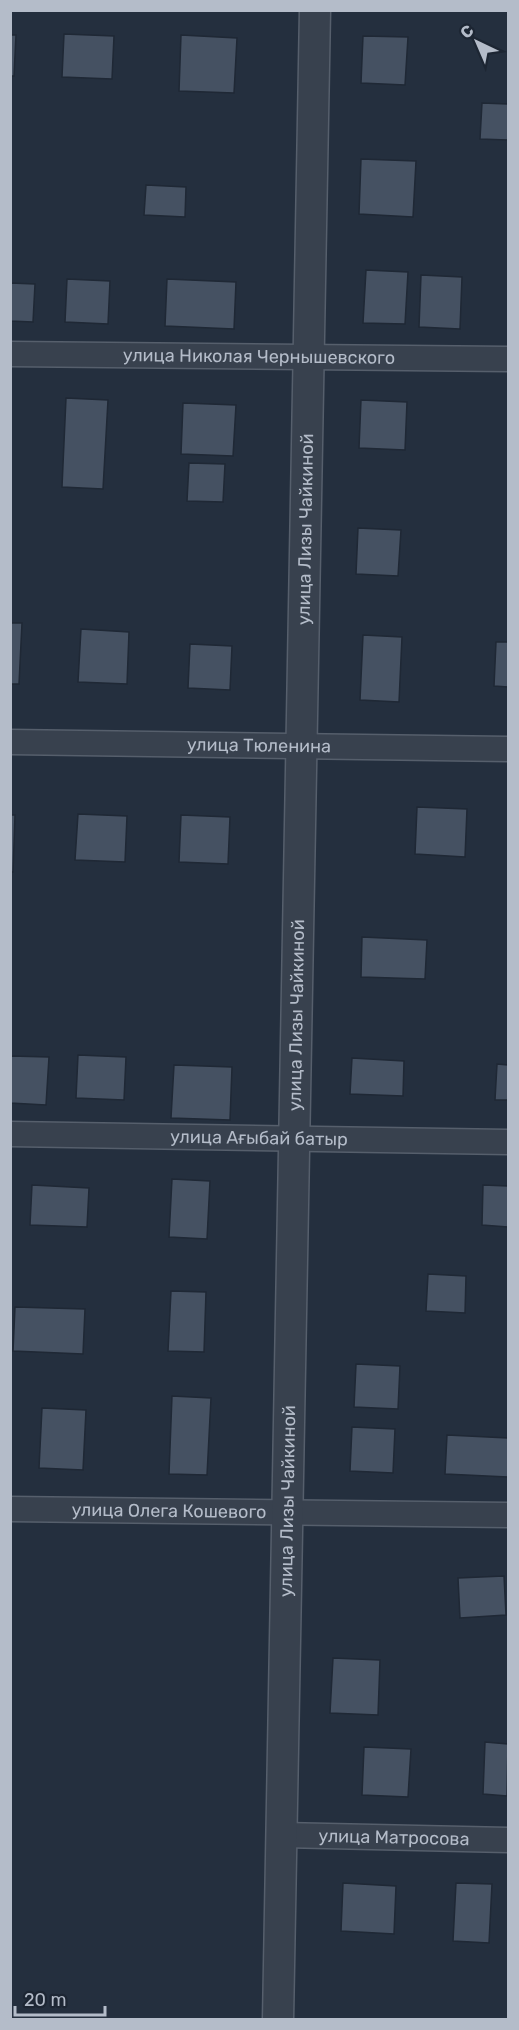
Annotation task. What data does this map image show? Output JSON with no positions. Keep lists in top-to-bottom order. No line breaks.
{"streets":{"street":["улица Николая Чернышевского","улица Лизы Чайкиной","улица Тюленина","улица Ағыбай батыр","улица Олега Кошевого","улица Матросова"]},"crossings":[["улица Николая Чернышевского","улица Лизы Чайкиной"],["улица Лизы Чайкиной","улица Тюленина"],["улица Лизы Чайкиной","улица Ағыбай батыр"],["улица Лизы Чайкиной","улица Олега Кошевого"],["улица Лизы Чайкиной","улица Матросова"]],"scale_bar":"20 m","north":"top left"}
